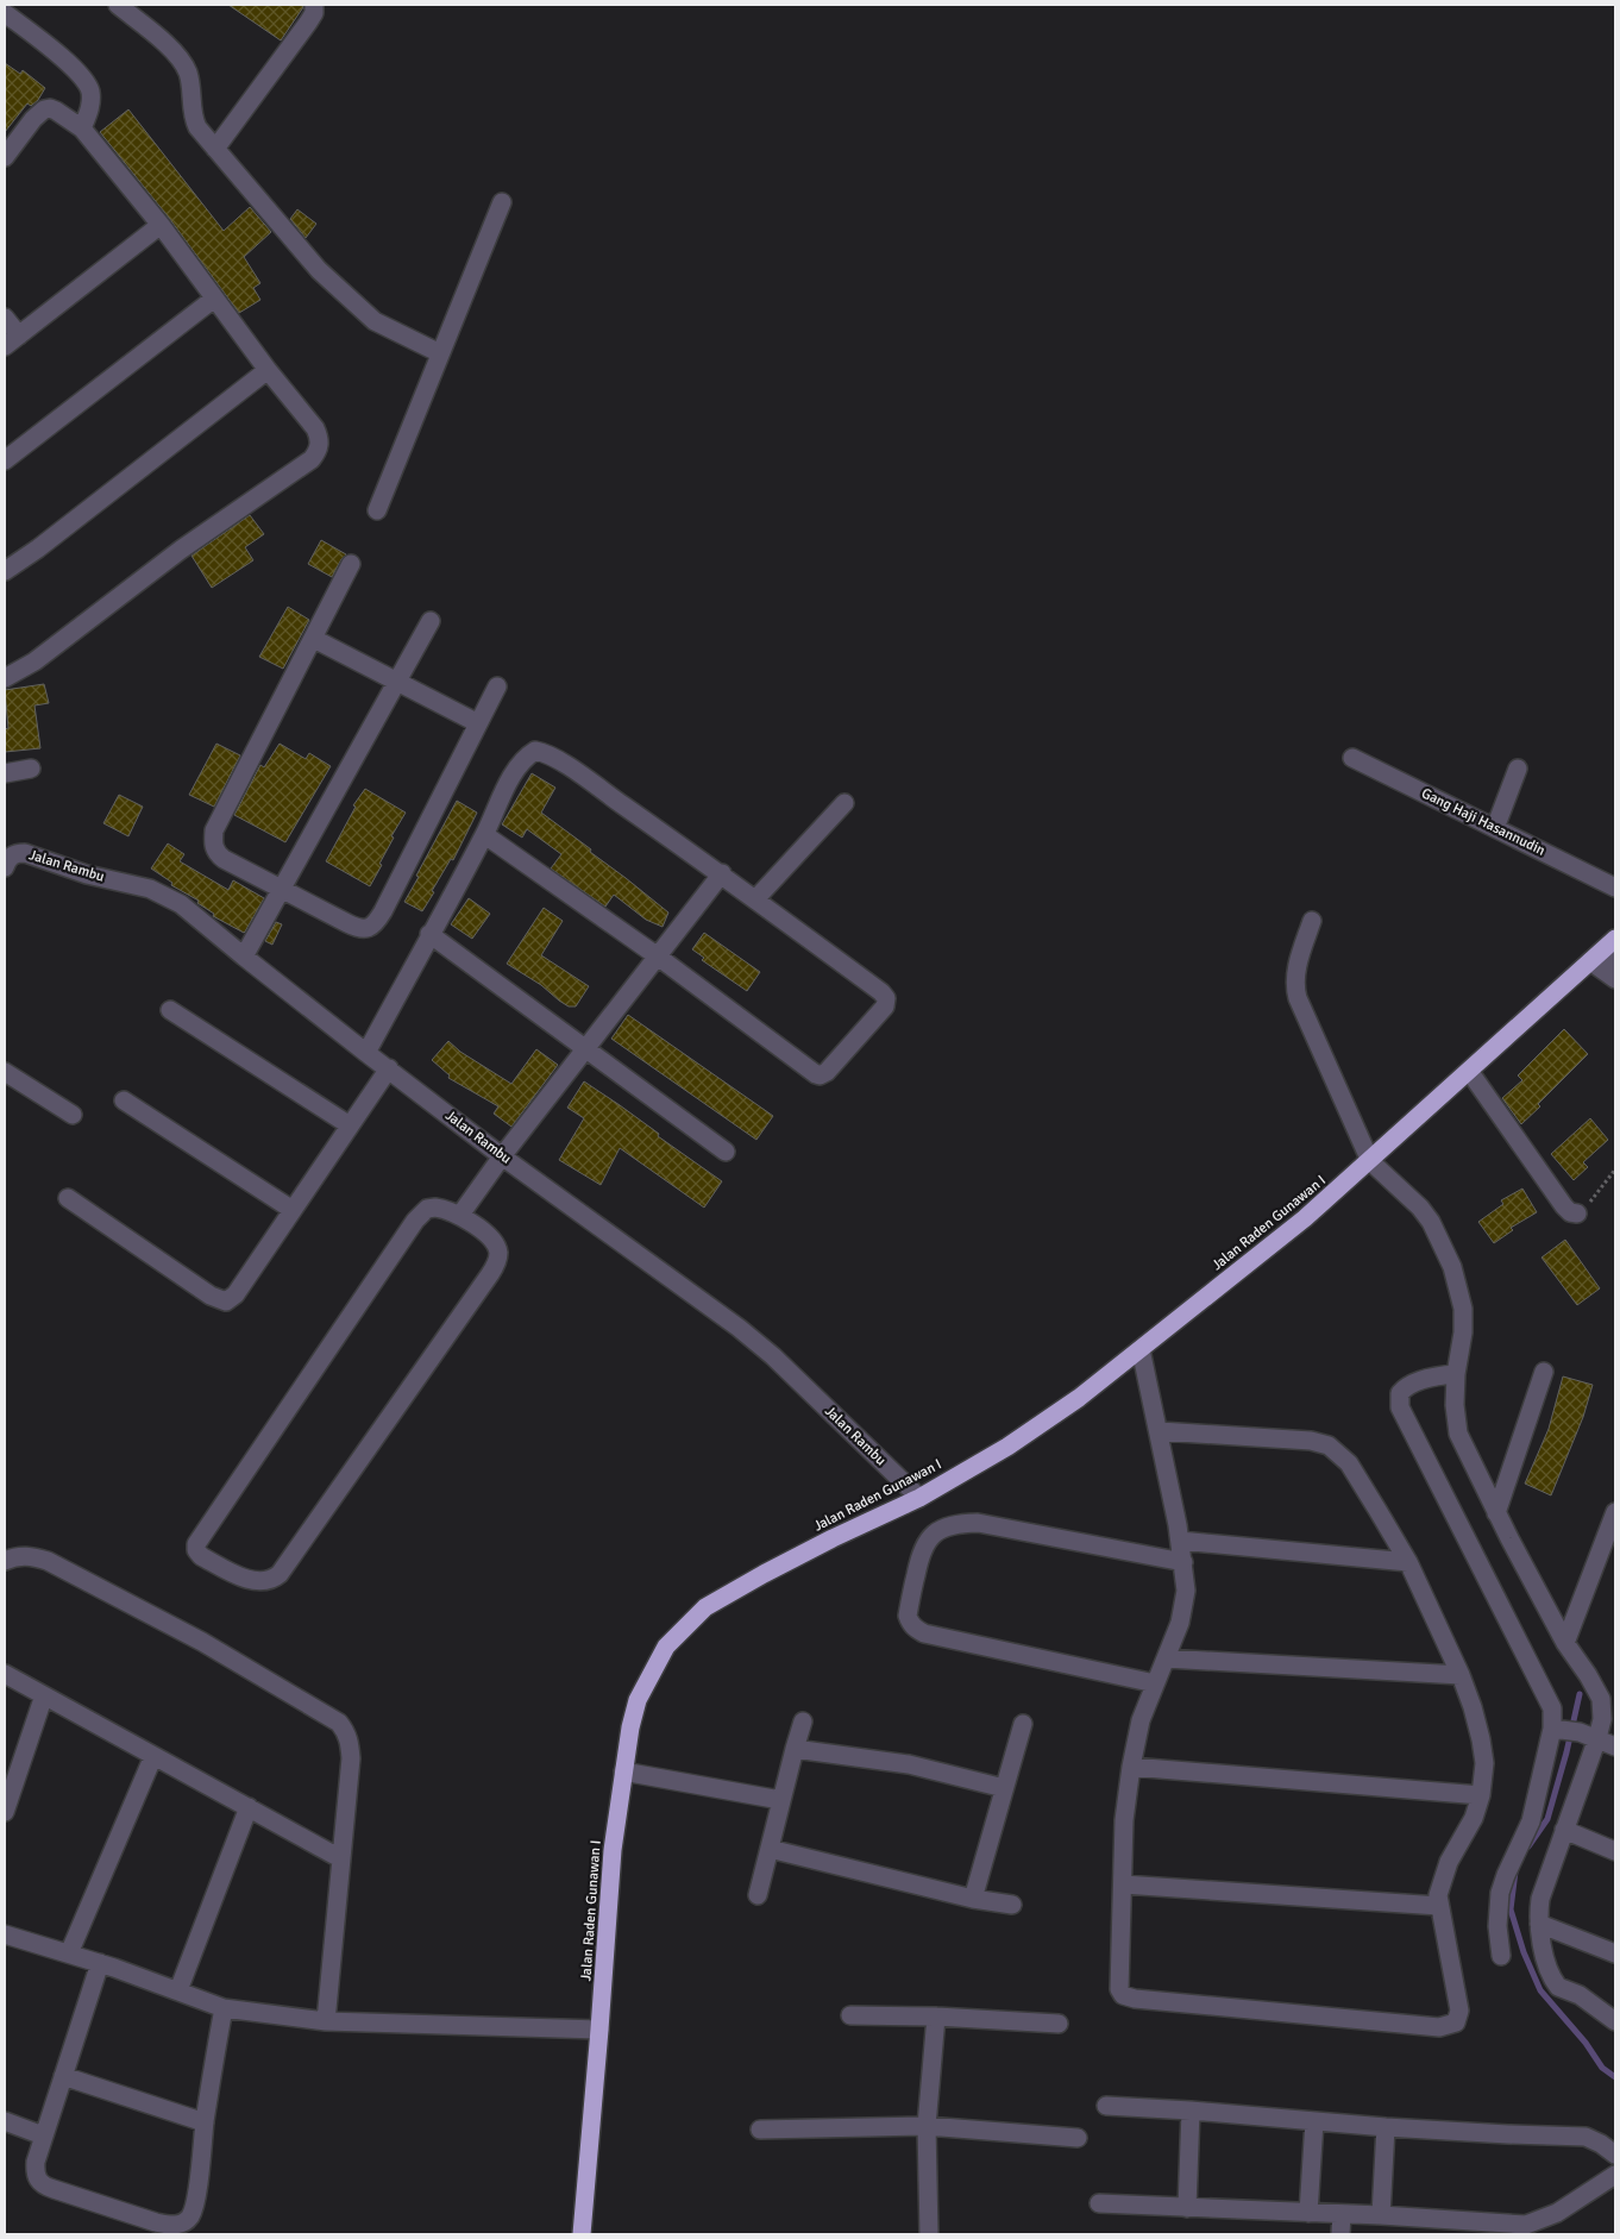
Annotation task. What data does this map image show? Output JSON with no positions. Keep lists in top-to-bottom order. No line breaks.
{"streets":{"highway":["Jalan Raden Gunawan I"],"street":["Gang Haji Hasannudin","Jalan Rambu"]},"crossings":[["Jalan Rambu","Jalan Raden Gunawan I"]]}
